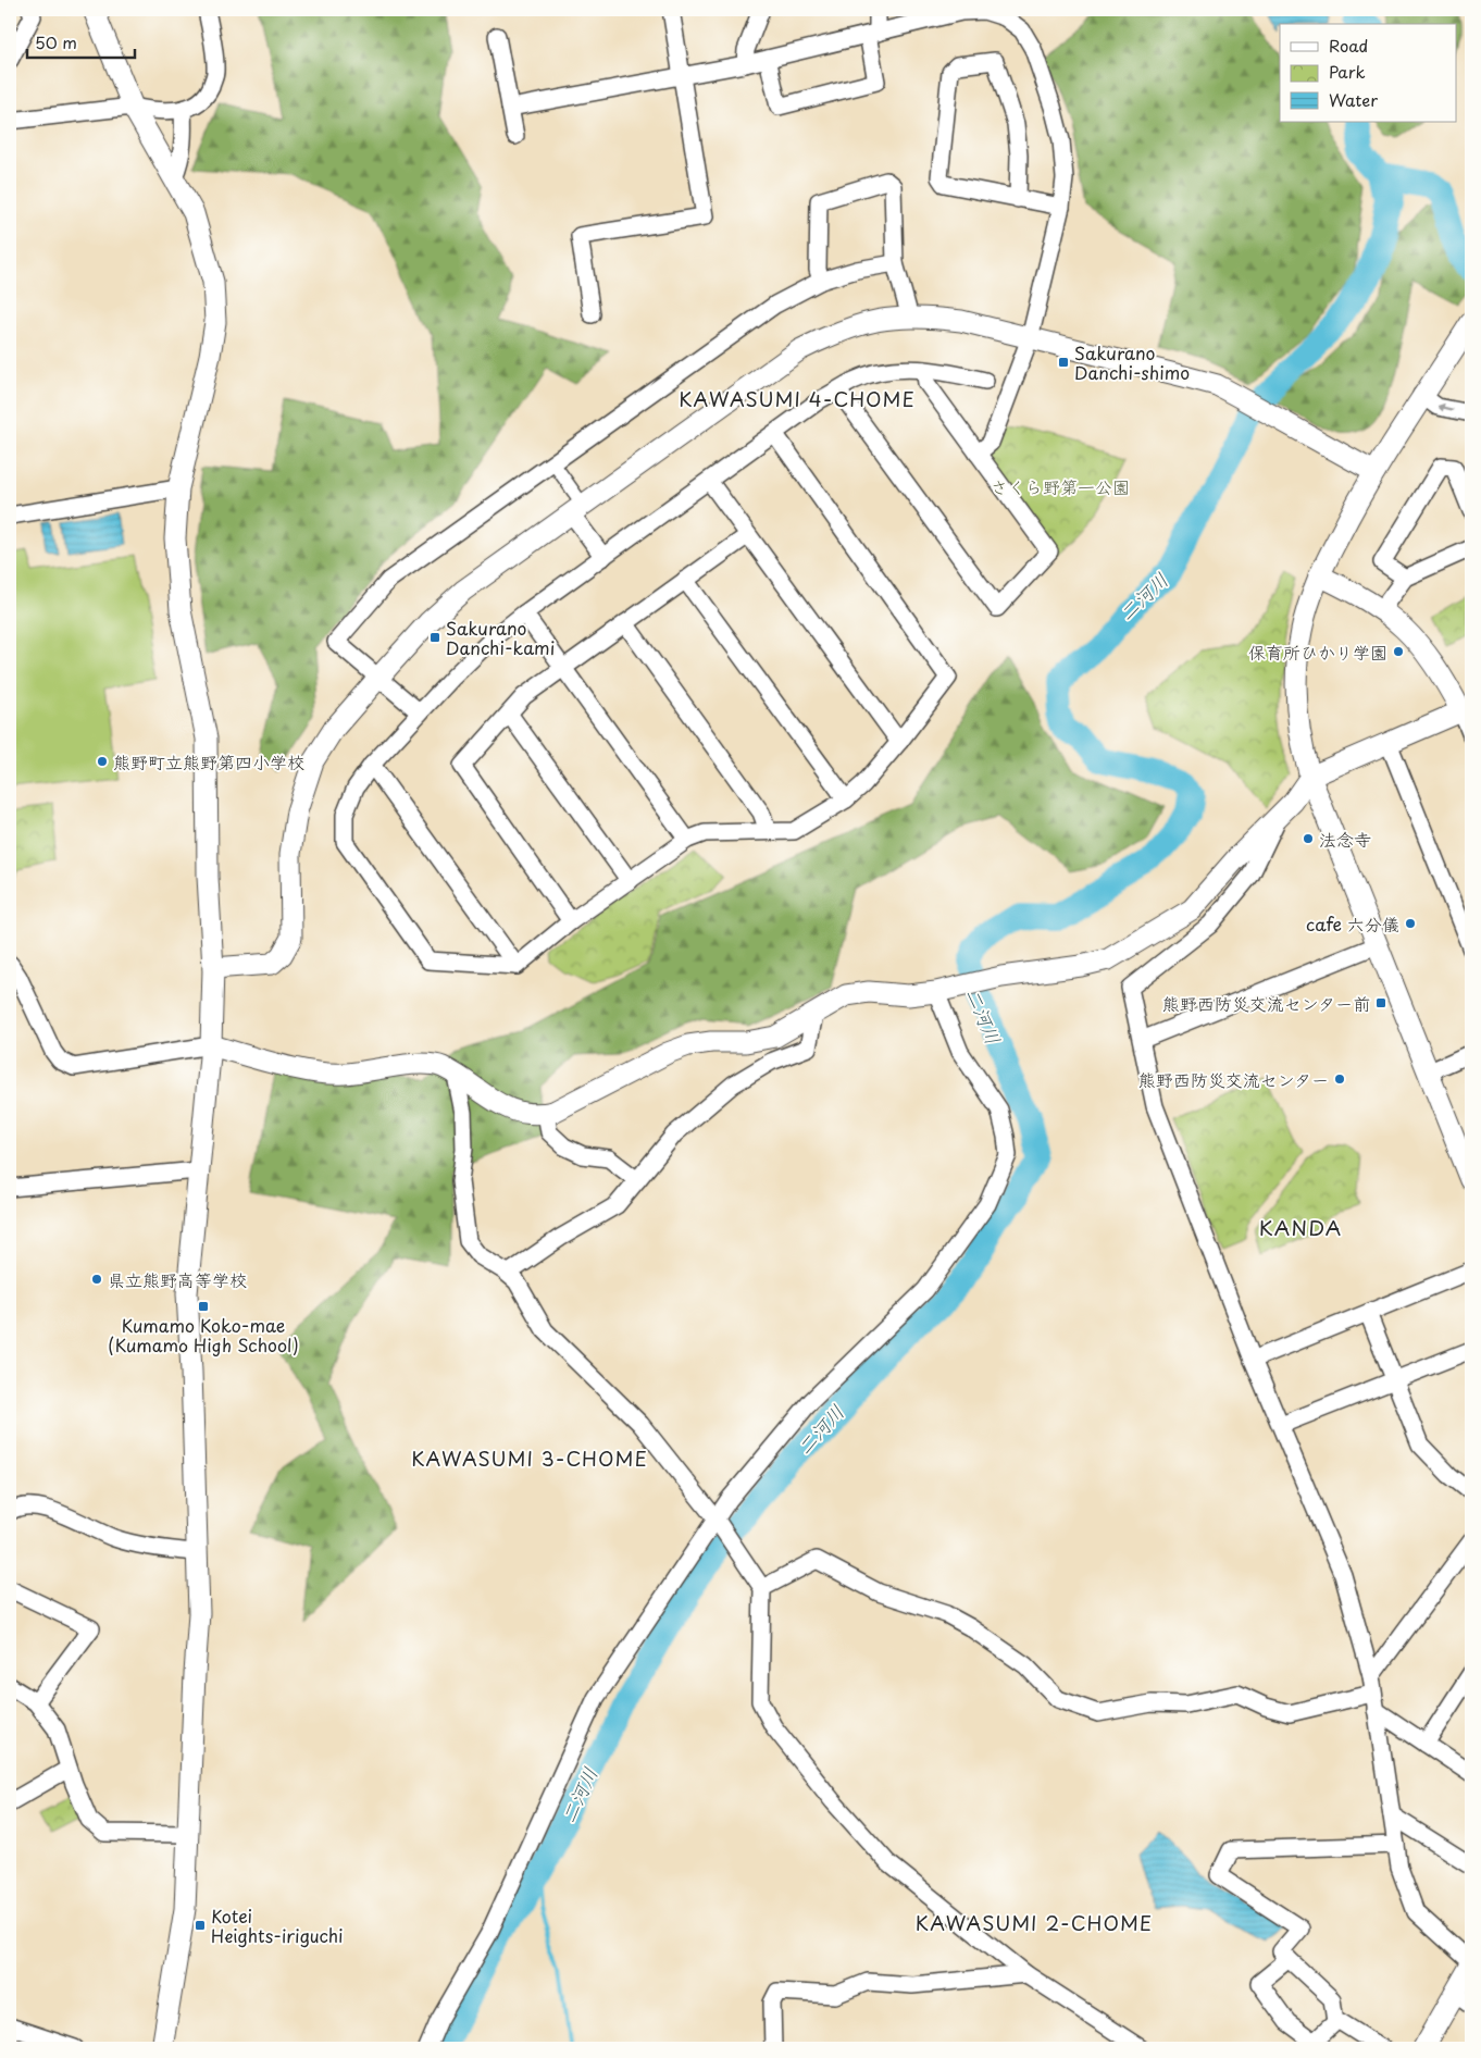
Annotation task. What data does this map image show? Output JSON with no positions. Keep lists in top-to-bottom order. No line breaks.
{"districts":["KAWASUMI 4-CHOME","KANDA","KAWASUMI 3-CHOME","KAWASUMI 2-CHOME"],"water":["二河川"],"parks":["さくら野第一公園"],"places":{"transit":["Sakurano Danchi-shimo","Sakurano Danchi-kami","熊野西防災交流センター前","Kumamo Koko-mae (Kumamo High School)","Kotei Heights-iriguchi"],"other":["保育所ひかり学園","熊野町立熊野第四小学校","法念寺","cafe 六分儀","熊野西防災交流センター","県立熊野高等学校"]},"legend":["Road","Park","Water"],"scale_bar":"50 m"}
